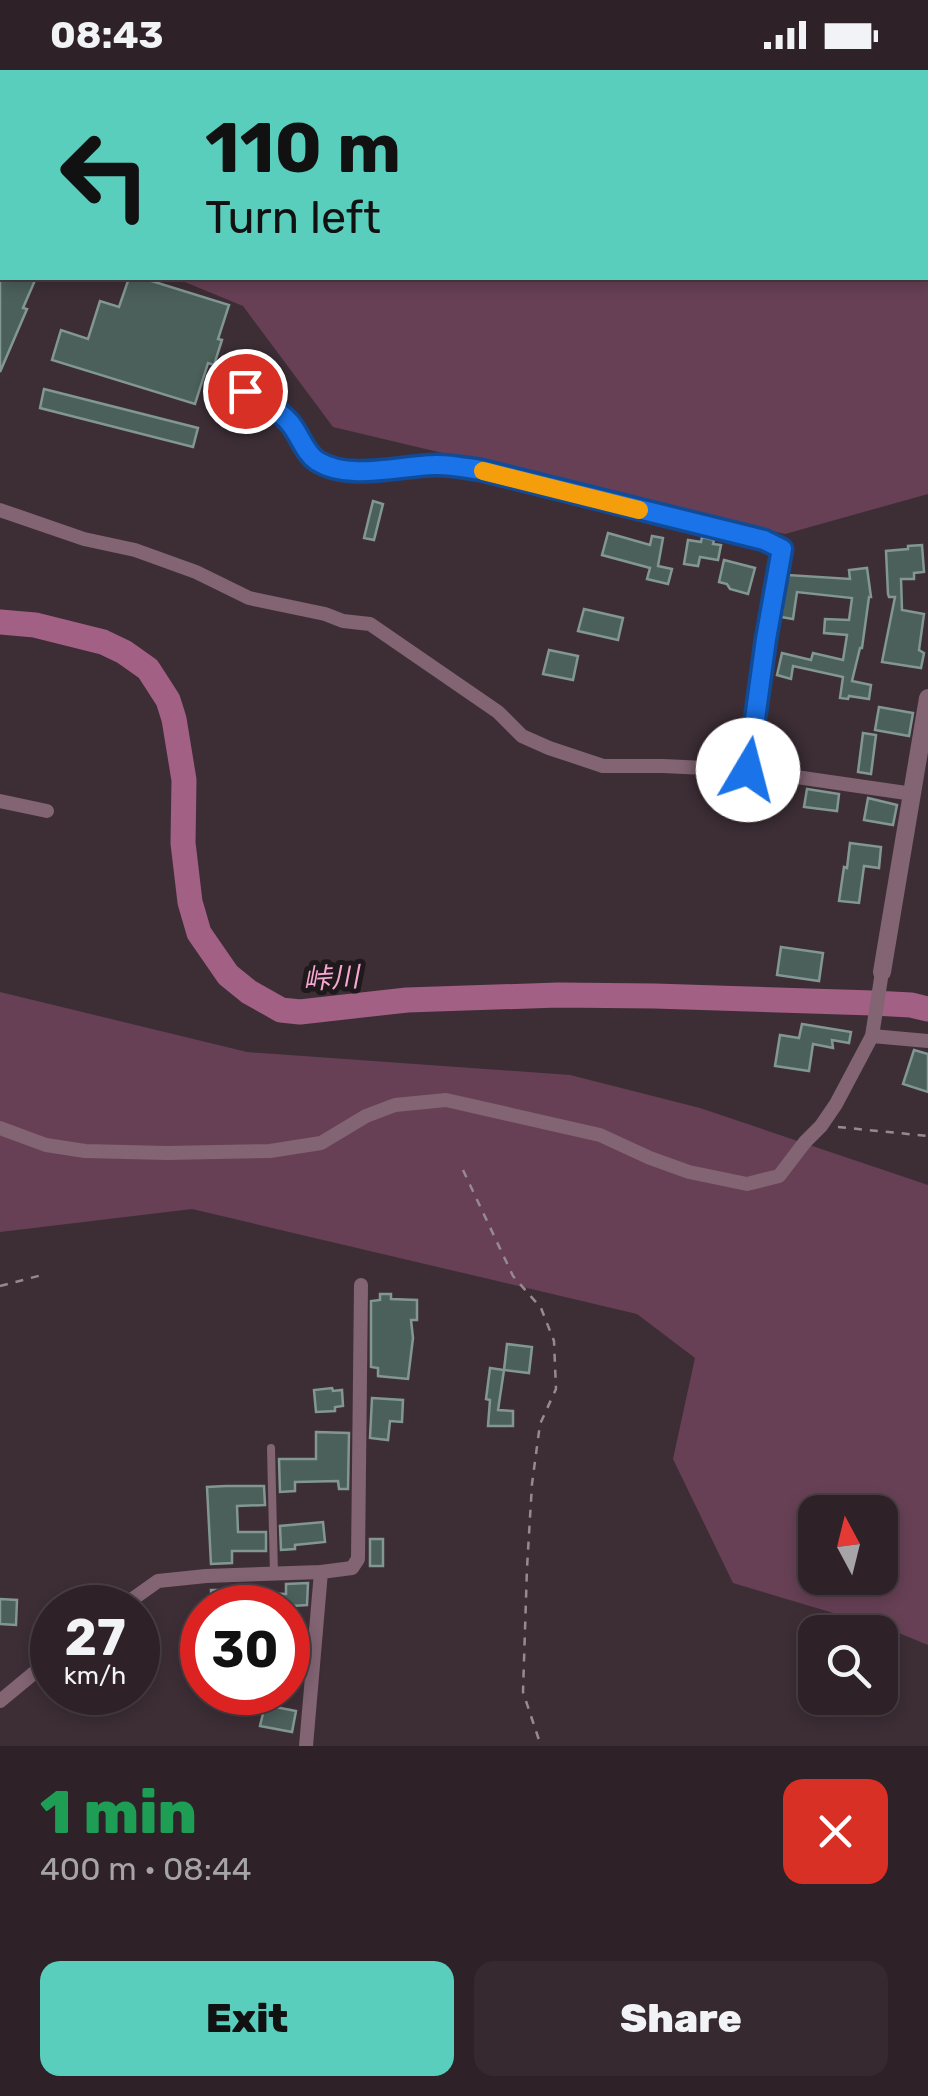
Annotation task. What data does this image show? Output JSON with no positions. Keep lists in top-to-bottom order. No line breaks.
{"water":["峠川"],"north":"top","page":{"status":"08:43","turn":["110 m","Turn left"],"speed":"27 km/h","limit":"30","heading":["1 min","400 m · 08:44"],"buttons":["Exit","Share"]}}
